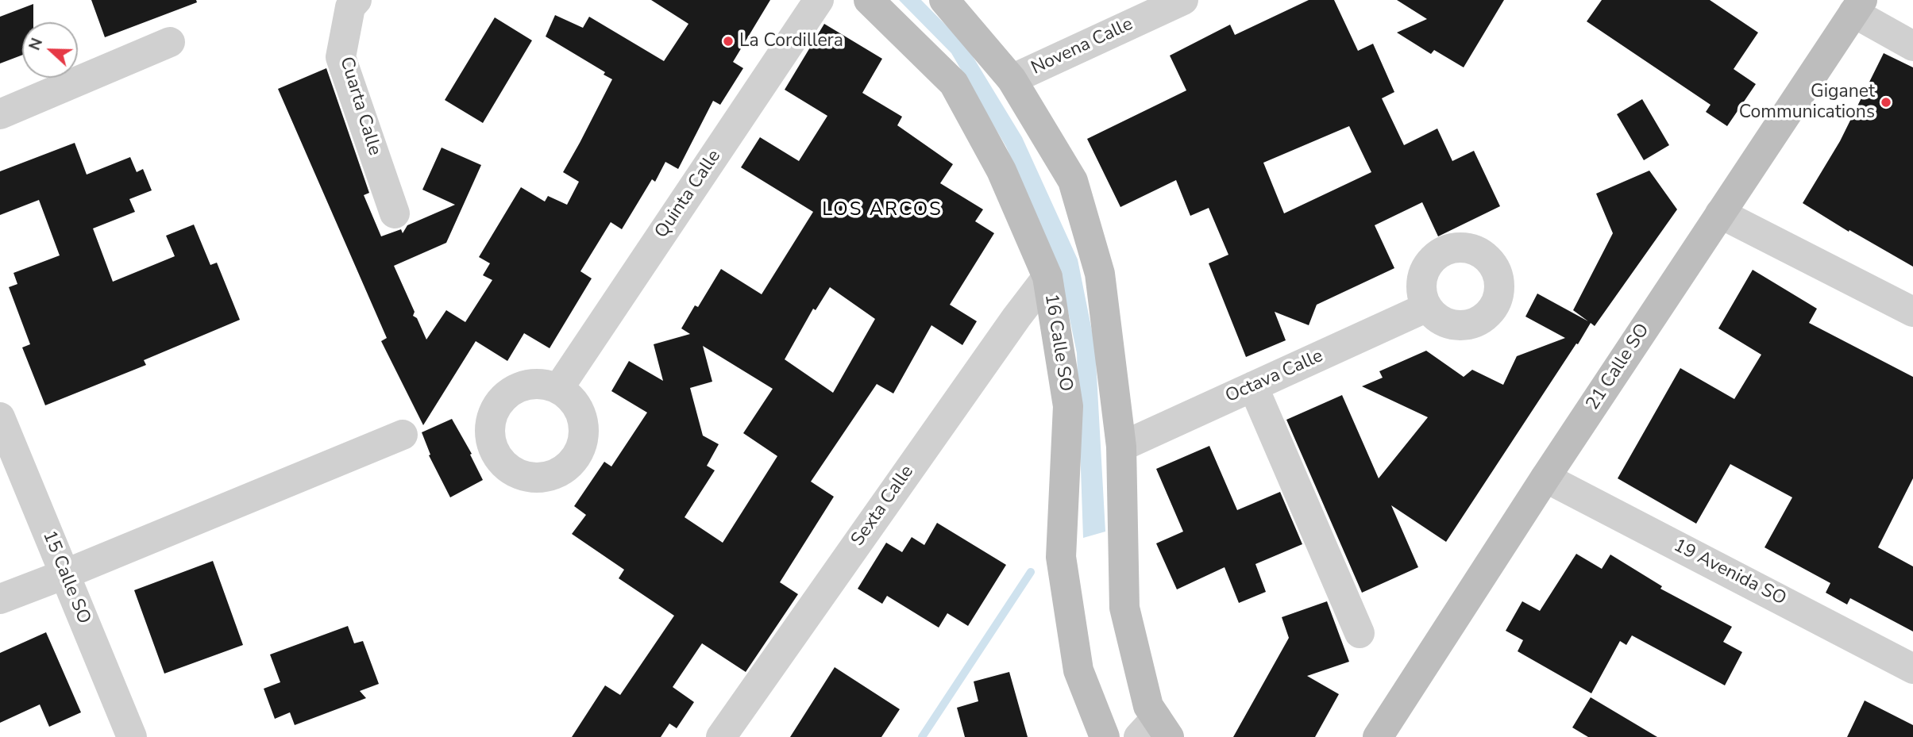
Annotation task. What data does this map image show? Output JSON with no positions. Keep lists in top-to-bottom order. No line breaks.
{"streets":{"street":["Novena Calle","Cuarta Calle","Quinta Calle","16 Calle SO","21 Calle SO","Octava Calle","Sexta Calle","19 Avenida SO","15 Calle SO"]},"crossings":[["16 Calle SO","Sexta Calle"],["21 Calle SO","19 Avenida SO"]],"districts":["LOS ARCOS"],"places":["La Cordillera","Giganet Communications"],"north":"left"}
